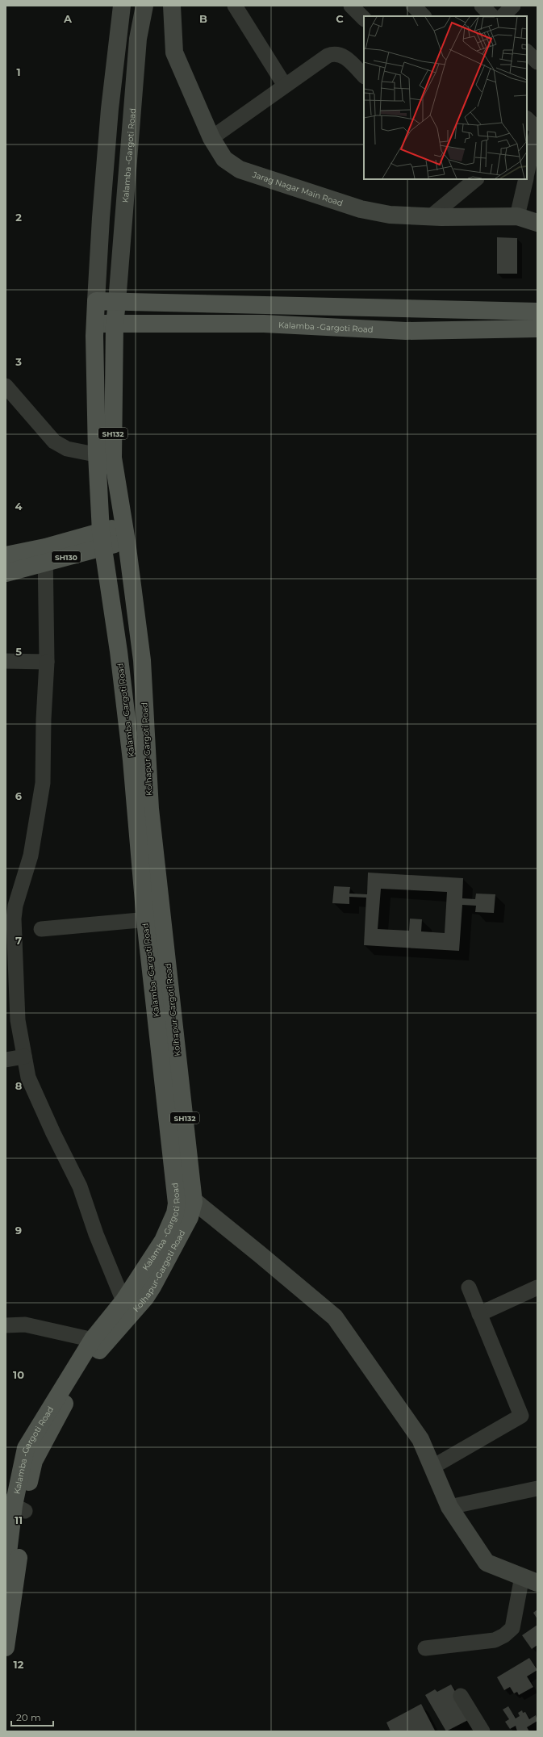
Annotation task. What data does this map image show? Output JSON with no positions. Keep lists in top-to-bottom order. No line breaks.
{"streets":{"main road":["Kalamba -Gargoti Road","SH132","SH130","Kolhapur-Gargoti Road"],"street":["Jarag Nagar Main Road"]},"crossings":[["Kalamba -Gargoti Road","SH130"],["Kalamba -Gargoti Road","Kolhapur-Gargoti Road"],["SH130","Kolhapur-Gargoti Road"]],"scale_bar":"20 m","grid":{"columns":["A","B","C"],"rows":["1","2","3","4","5","6","7","8","9","10","11","12"]}}
